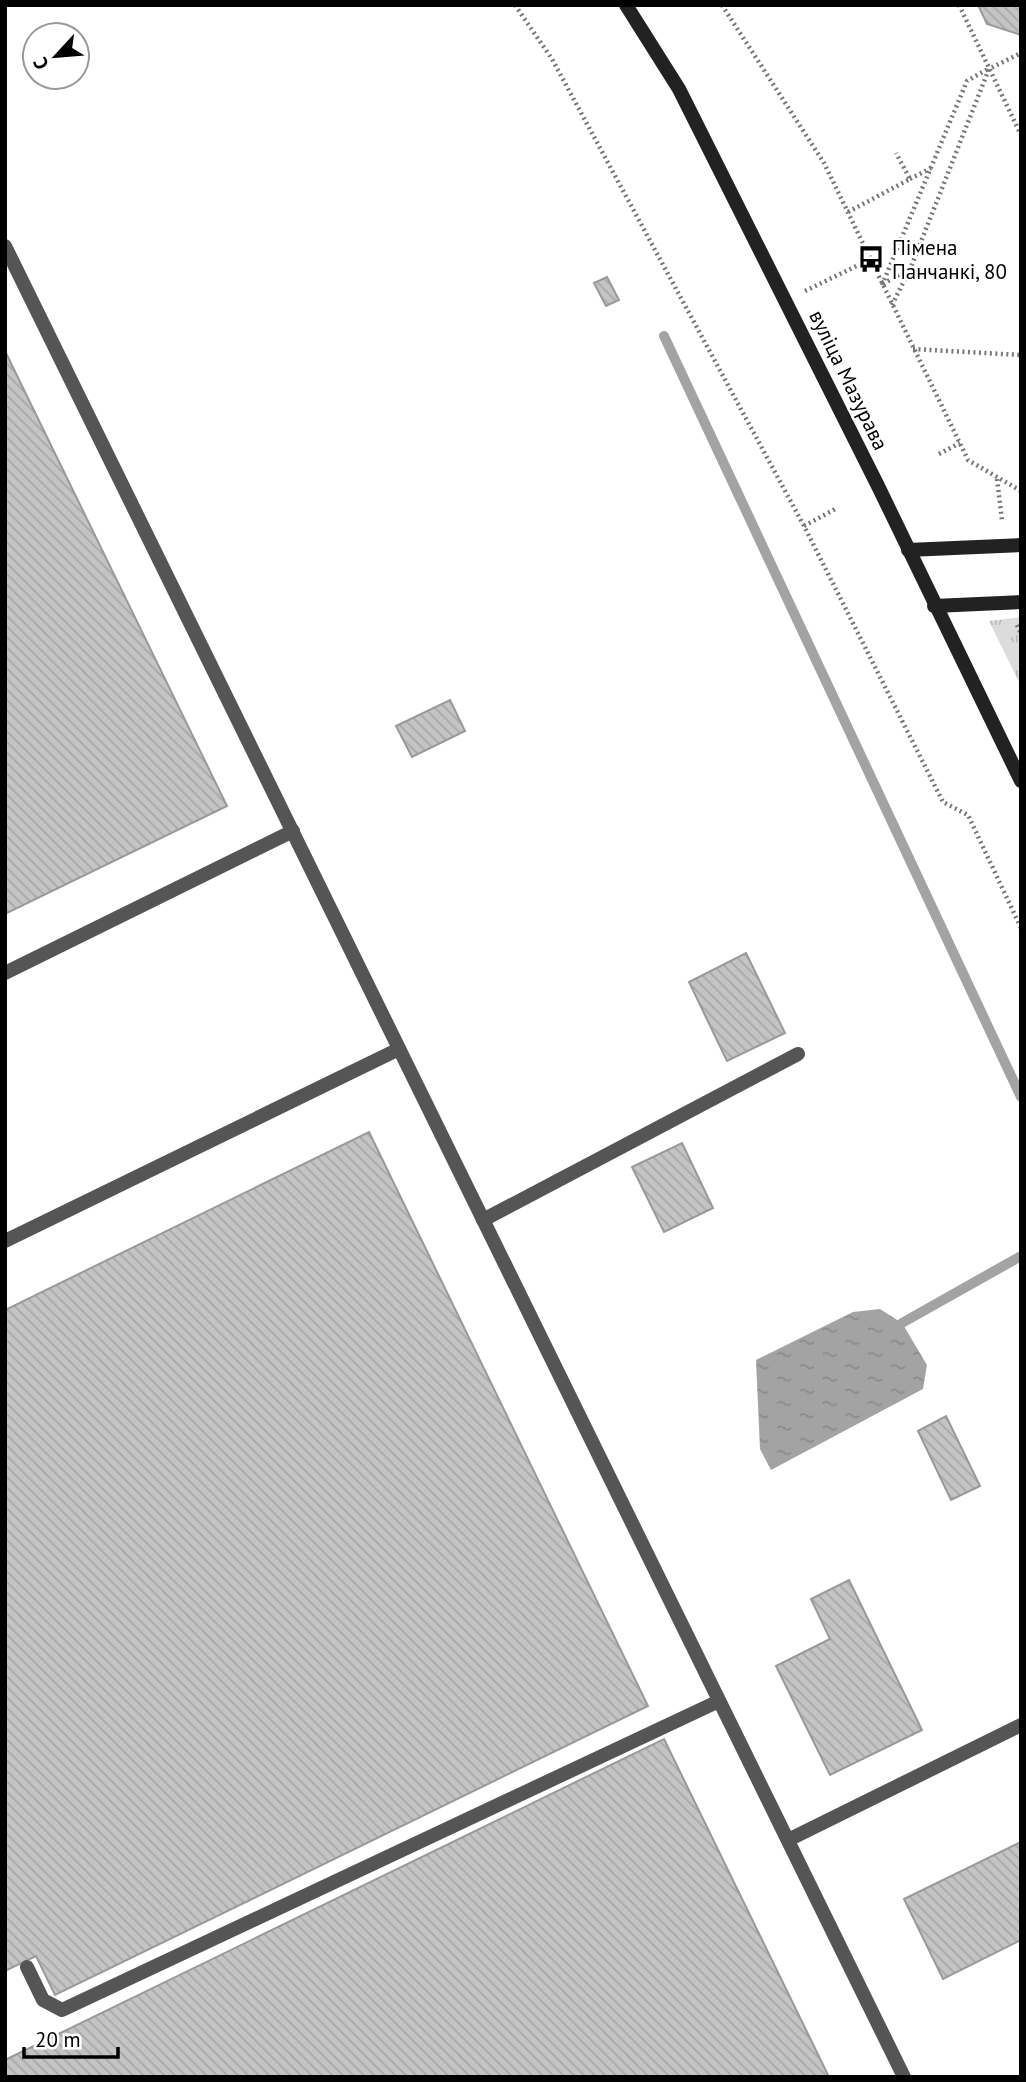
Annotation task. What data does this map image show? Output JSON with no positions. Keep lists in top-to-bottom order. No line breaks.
{"streets":{"main road":["вуліца Мазурава"]},"places":{"bus stop":["Пімена Панчанкі, 80"]},"scale_bar":"20 m","north":"bottom left"}
